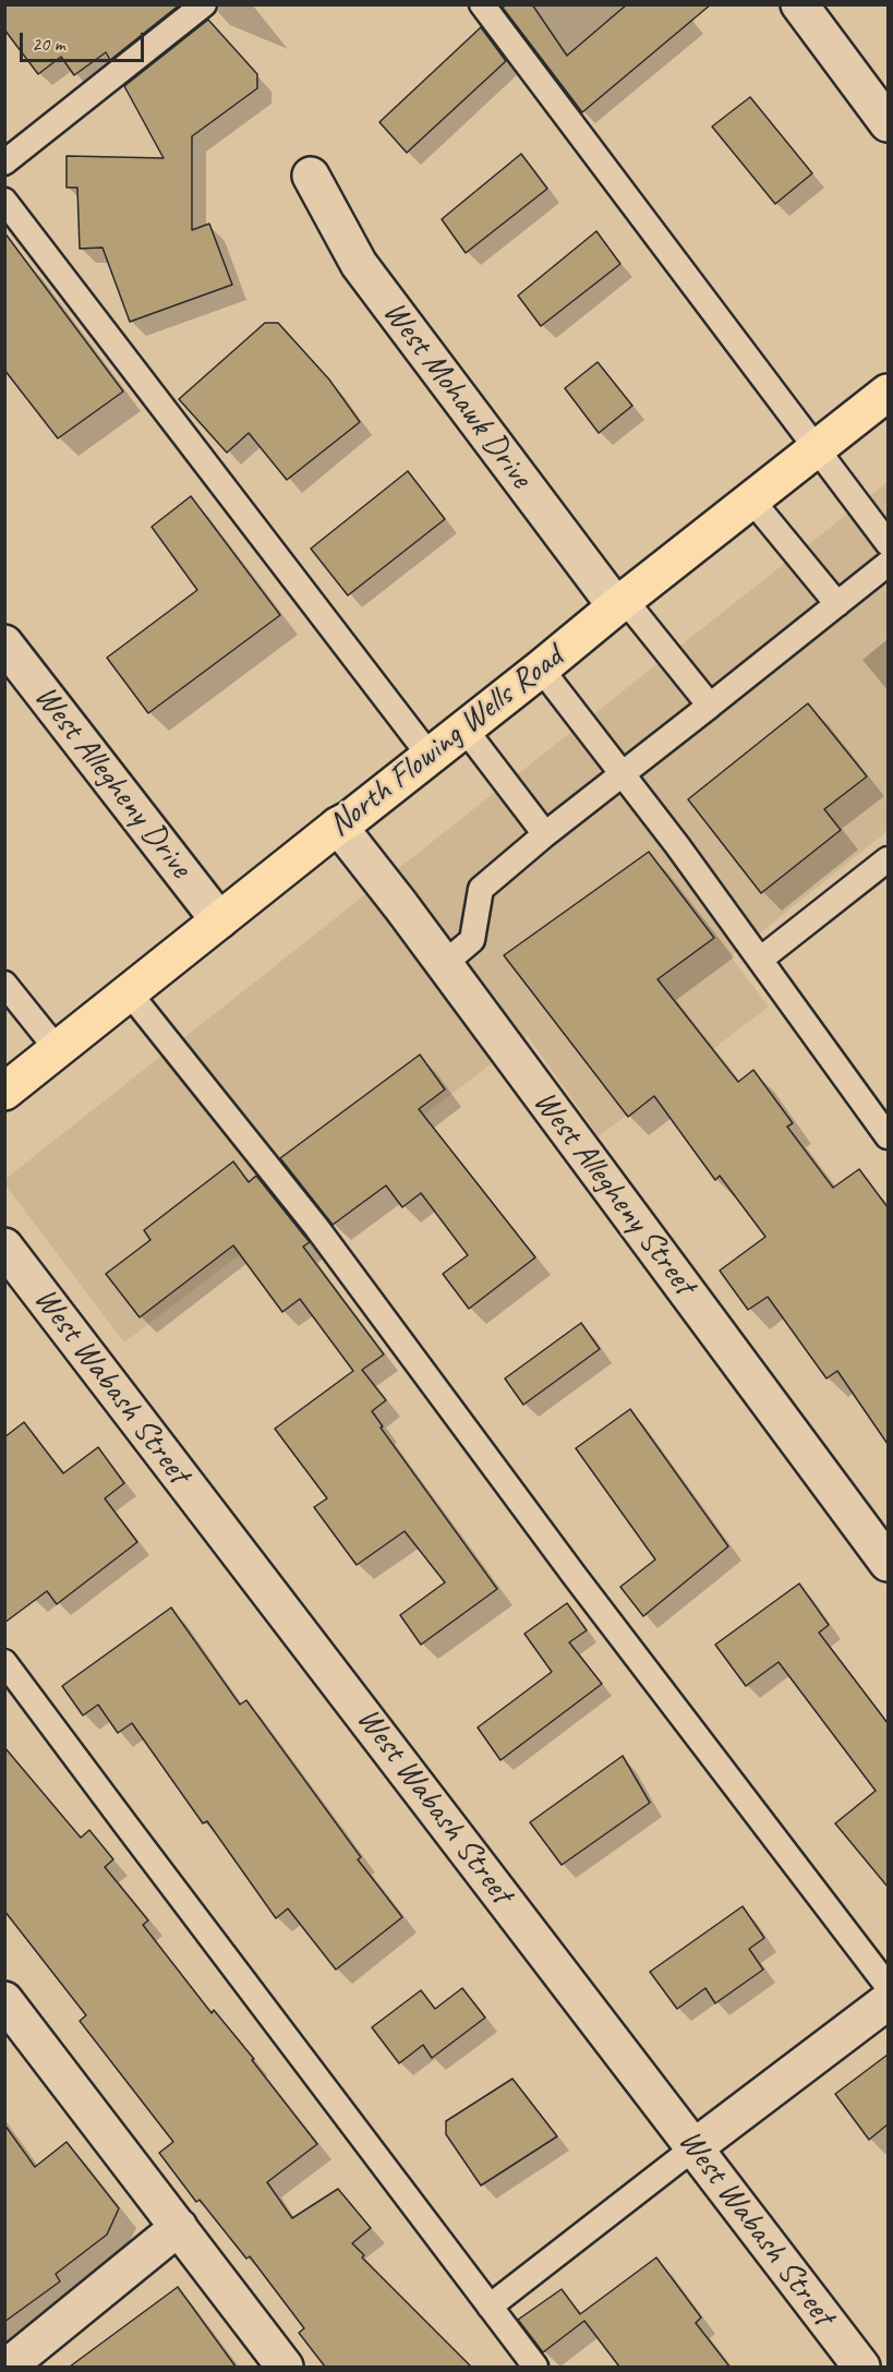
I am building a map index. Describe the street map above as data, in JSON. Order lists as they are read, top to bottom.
{
  "streets": {
    "main road": ["North Flowing Wells Road"],
    "street": [
      "West Mohawk Drive",
      "West Allegheny Drive",
      "West Allegheny Street",
      "West Wabash Street"
    ]
  },
  "crossings": [
    ["West Mohawk Drive", "North Flowing Wells Road"],
    ["North Flowing Wells Road", "West Allegheny Drive"],
    ["North Flowing Wells Road", "West Allegheny Street"]
  ],
  "scale_bar": "20 m"
}
